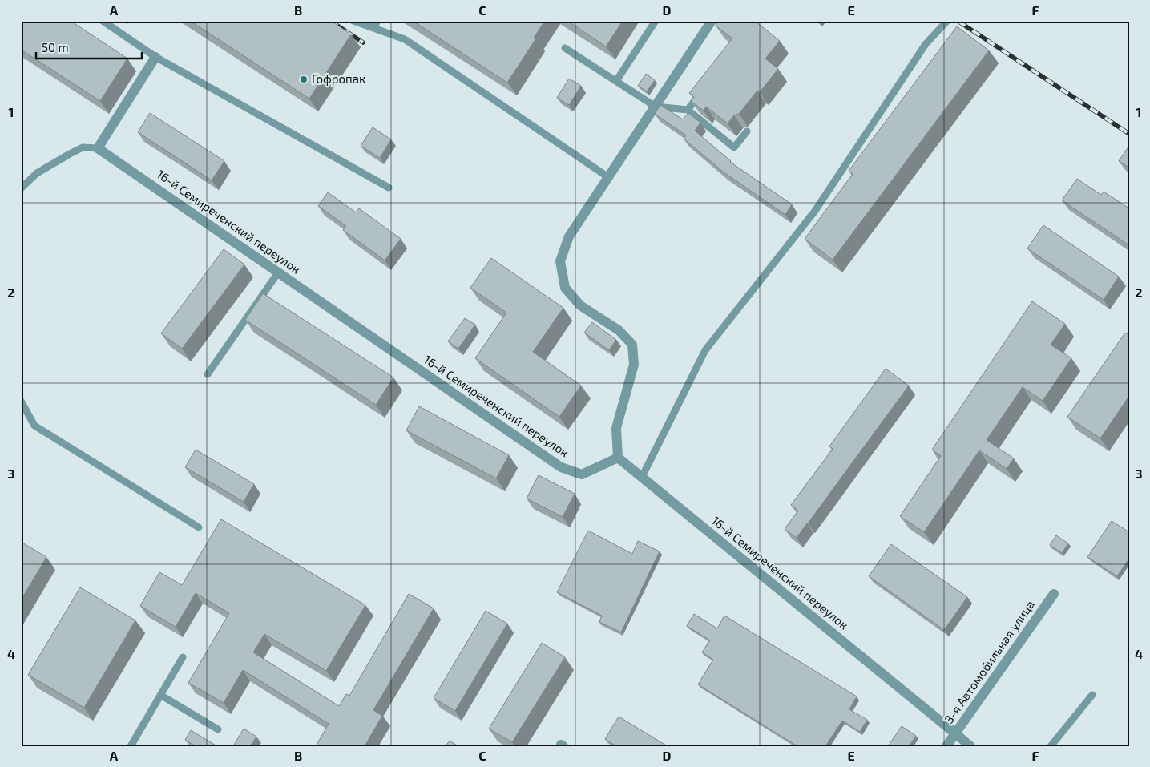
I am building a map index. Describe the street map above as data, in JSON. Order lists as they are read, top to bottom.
{
  "streets": {
    "street": ["16-й Семиреченский переулок", "3-я Автомобильная улица"]
  },
  "crossings": [
    ["16-й Семиреченский переулок", "3-я Автомобильная улица"]
  ],
  "places": ["Гофропак"],
  "scale_bar": "50 m",
  "grid": {
    "columns": [
      "A",
      "B",
      "C",
      "D",
      "E",
      "F"
    ],
    "rows": [
      "1",
      "2",
      "3",
      "4"
    ]
  }
}
